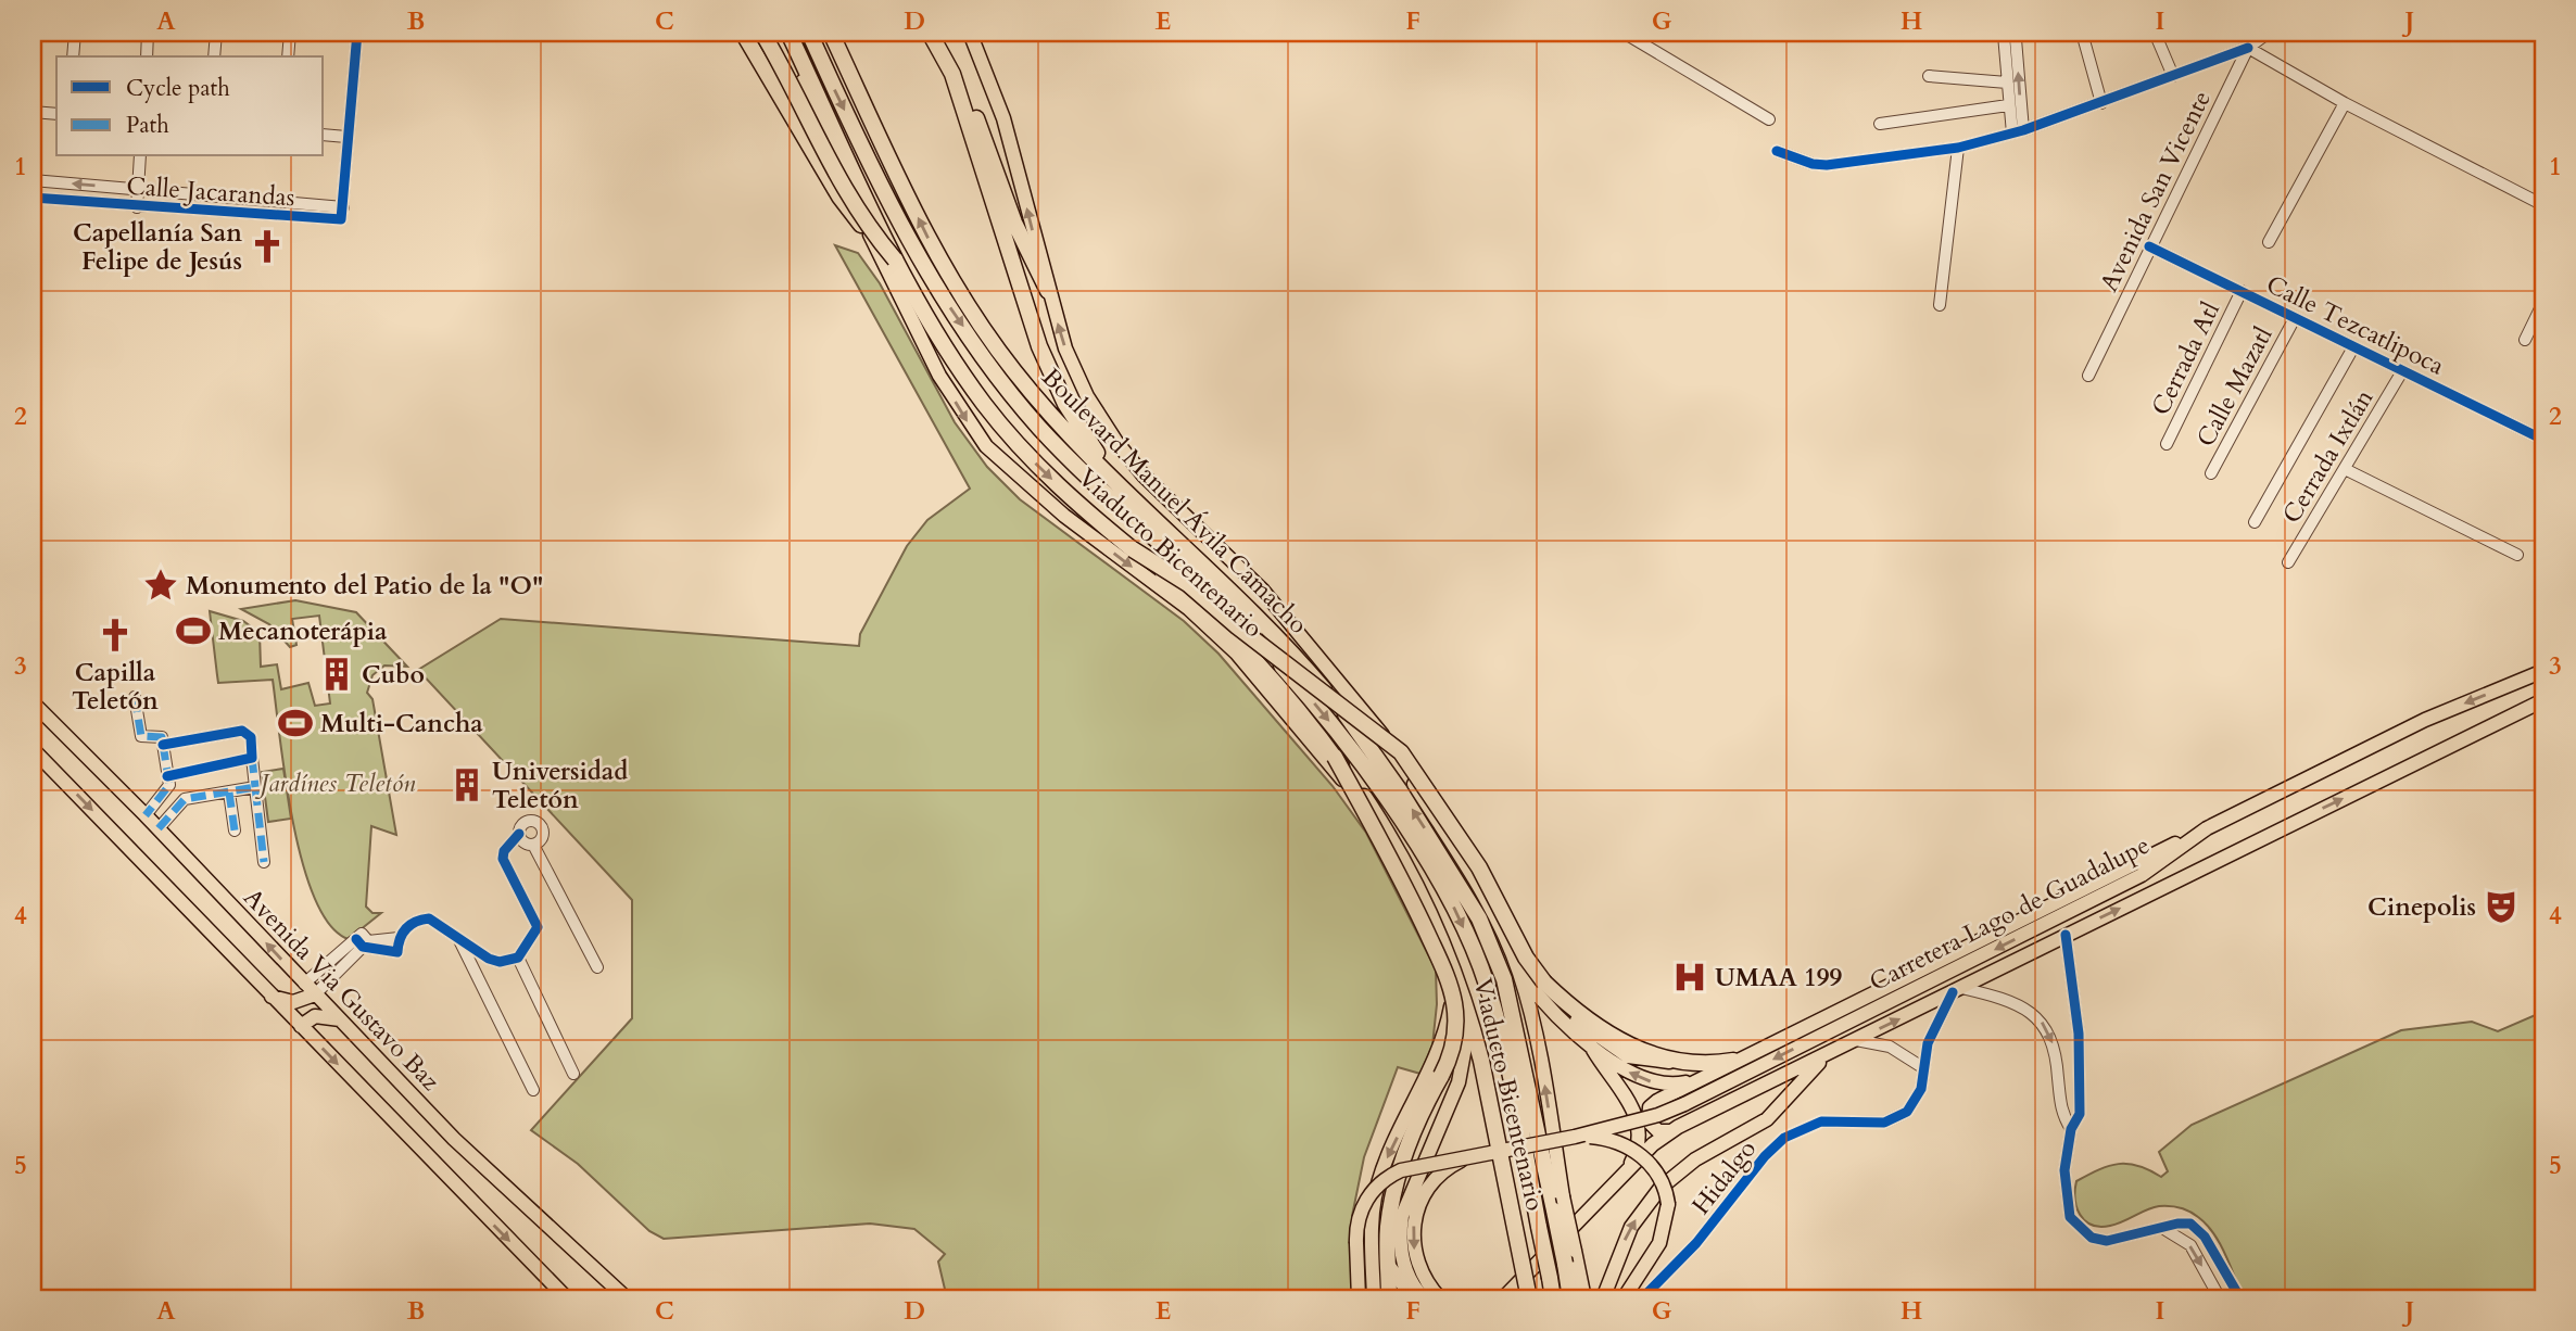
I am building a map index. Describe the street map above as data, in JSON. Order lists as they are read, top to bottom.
{
  "streets": {
    "highway": ["Boulevard Manuel Ávila Camacho", "Viaducto Bicentenario"],
    "main road": ["Carretera Lago de Guadalupe", "Avenida Via Gustavo Baz"],
    "street": [
      "Calle Jacarandas",
      "Avenida San Vicente",
      "Calle Tezcatlipoca",
      "Cerrada Atl",
      "Calle Mazatl",
      "Cerrada Ixtlán",
      "Hidalgo"
    ]
  },
  "crossings": [
    ["Avenida San Vicente", "Calle Tezcatlipoca"],
    ["Calle Tezcatlipoca", "Cerrada Atl"],
    ["Calle Tezcatlipoca", "Calle Mazatl"],
    ["Calle Tezcatlipoca", "Cerrada Ixtlán"],
    ["Carretera Lago de Guadalupe", "Hidalgo"]
  ],
  "parks": ["Jardínes Teletón"],
  "places": {
    "church": ["Capellanía San Felipe de Jesús", "Capilla Teletón"],
    "place": ["Monumento del Patio de la \"O\""],
    "sports": ["Mecanoterápia", "Multi-Cancha"],
    "building": ["Cubo", "Universidad Teletón"],
    "theatre": ["Cinepolis"],
    "hospital": ["UMAA 199"]
  },
  "legend": ["Cycle path", "Path"],
  "grid": {
    "columns": [
      "A",
      "B",
      "C",
      "D",
      "E",
      "F",
      "G",
      "H",
      "I",
      "J"
    ],
    "rows": [
      "1",
      "2",
      "3",
      "4",
      "5"
    ]
  }
}
